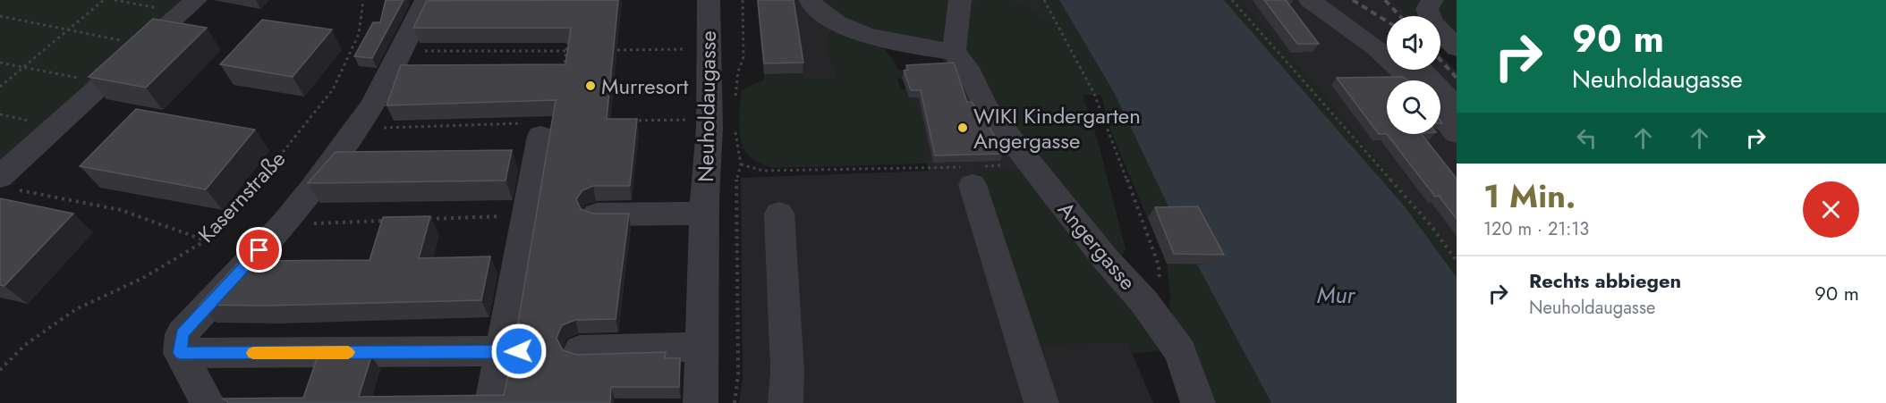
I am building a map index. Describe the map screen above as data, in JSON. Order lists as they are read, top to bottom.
{
  "streets": {
    "street": ["Neuholdaugasse", "Angergasse"],
    "path": ["Kasernstraße"]
  },
  "water": ["Mur"],
  "places": ["Murresort", "WIKI Kindergarten Angergasse"],
  "page": {
    "turn": ["90 m", "Neuholdaugasse"],
    "heading": ["1 Min.", "120 m · 21:13"],
    "list": [
      {
        "name": "Rechts abbiegen",
        "note": "Neuholdaugasse",
        "value": "90 m"
      }
    ]
  }
}
